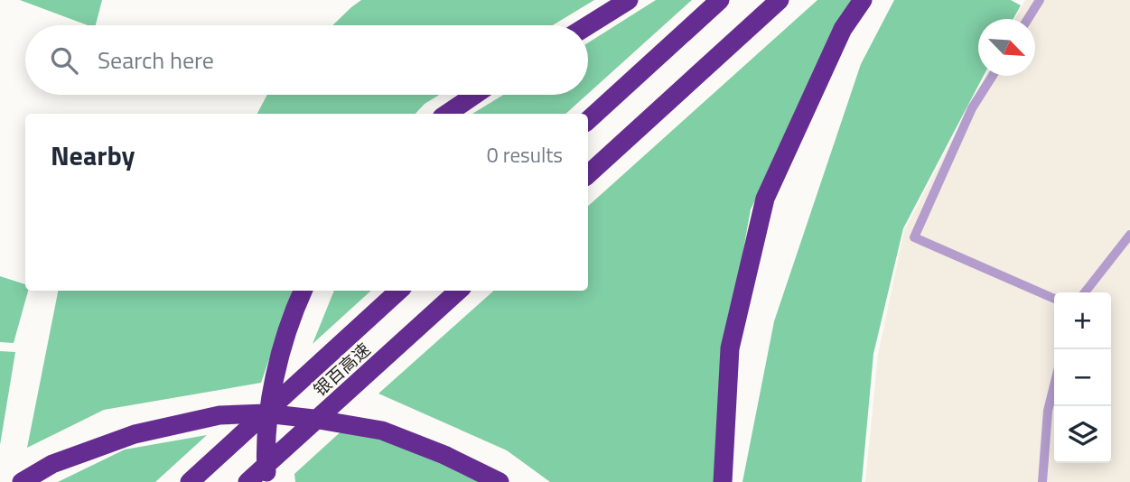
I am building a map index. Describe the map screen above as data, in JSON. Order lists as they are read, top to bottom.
{
  "streets": {
    "highway": ["银百高速"]
  },
  "north": "bottom right",
  "page": {
    "search": "Search here",
    "heading": ["Nearby", "0 results"],
    "map_buttons": ["+", "−"]
  }
}
